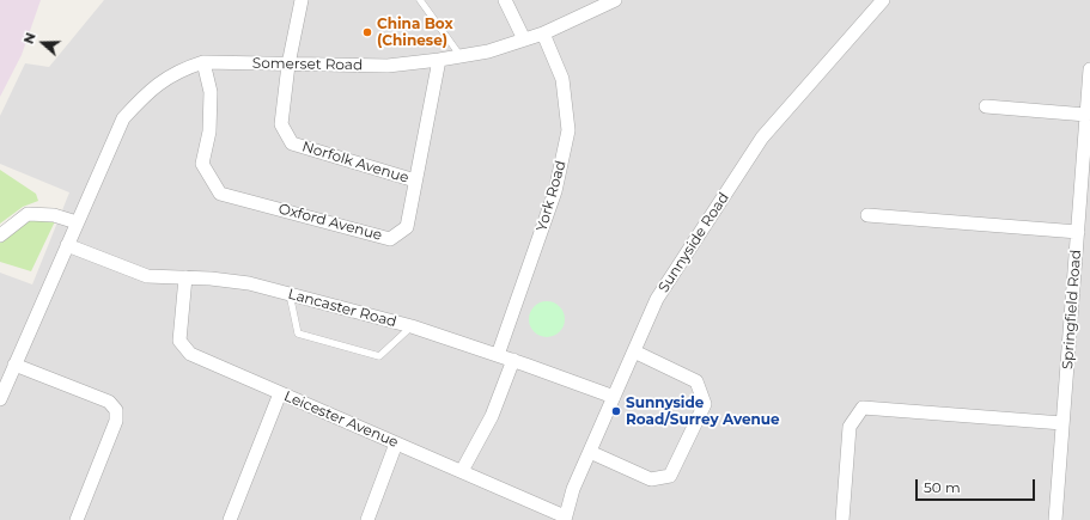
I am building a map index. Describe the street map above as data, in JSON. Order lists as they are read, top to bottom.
{
  "streets": {
    "street": [
      "Somerset Road",
      "Norfolk Avenue",
      "York Road",
      "Oxford Avenue",
      "Sunnyside Road",
      "Lancaster Road",
      "Springfield Road",
      "Leicester Avenue"
    ]
  },
  "crossings": [
    ["Somerset Road", "Norfolk Avenue"],
    ["Somerset Road", "York Road"],
    ["Somerset Road", "Oxford Avenue"],
    ["Somerset Road", "Lancaster Road"],
    ["Norfolk Avenue", "Oxford Avenue"],
    ["York Road", "Lancaster Road"],
    ["Sunnyside Road", "Lancaster Road"],
    ["Sunnyside Road", "Leicester Avenue"],
    ["Lancaster Road", "Leicester Avenue"]
  ],
  "places": ["China Box (Chinese)", "Sunnyside Road/Surrey Avenue"],
  "scale_bar": "50 m",
  "north": "left"
}
